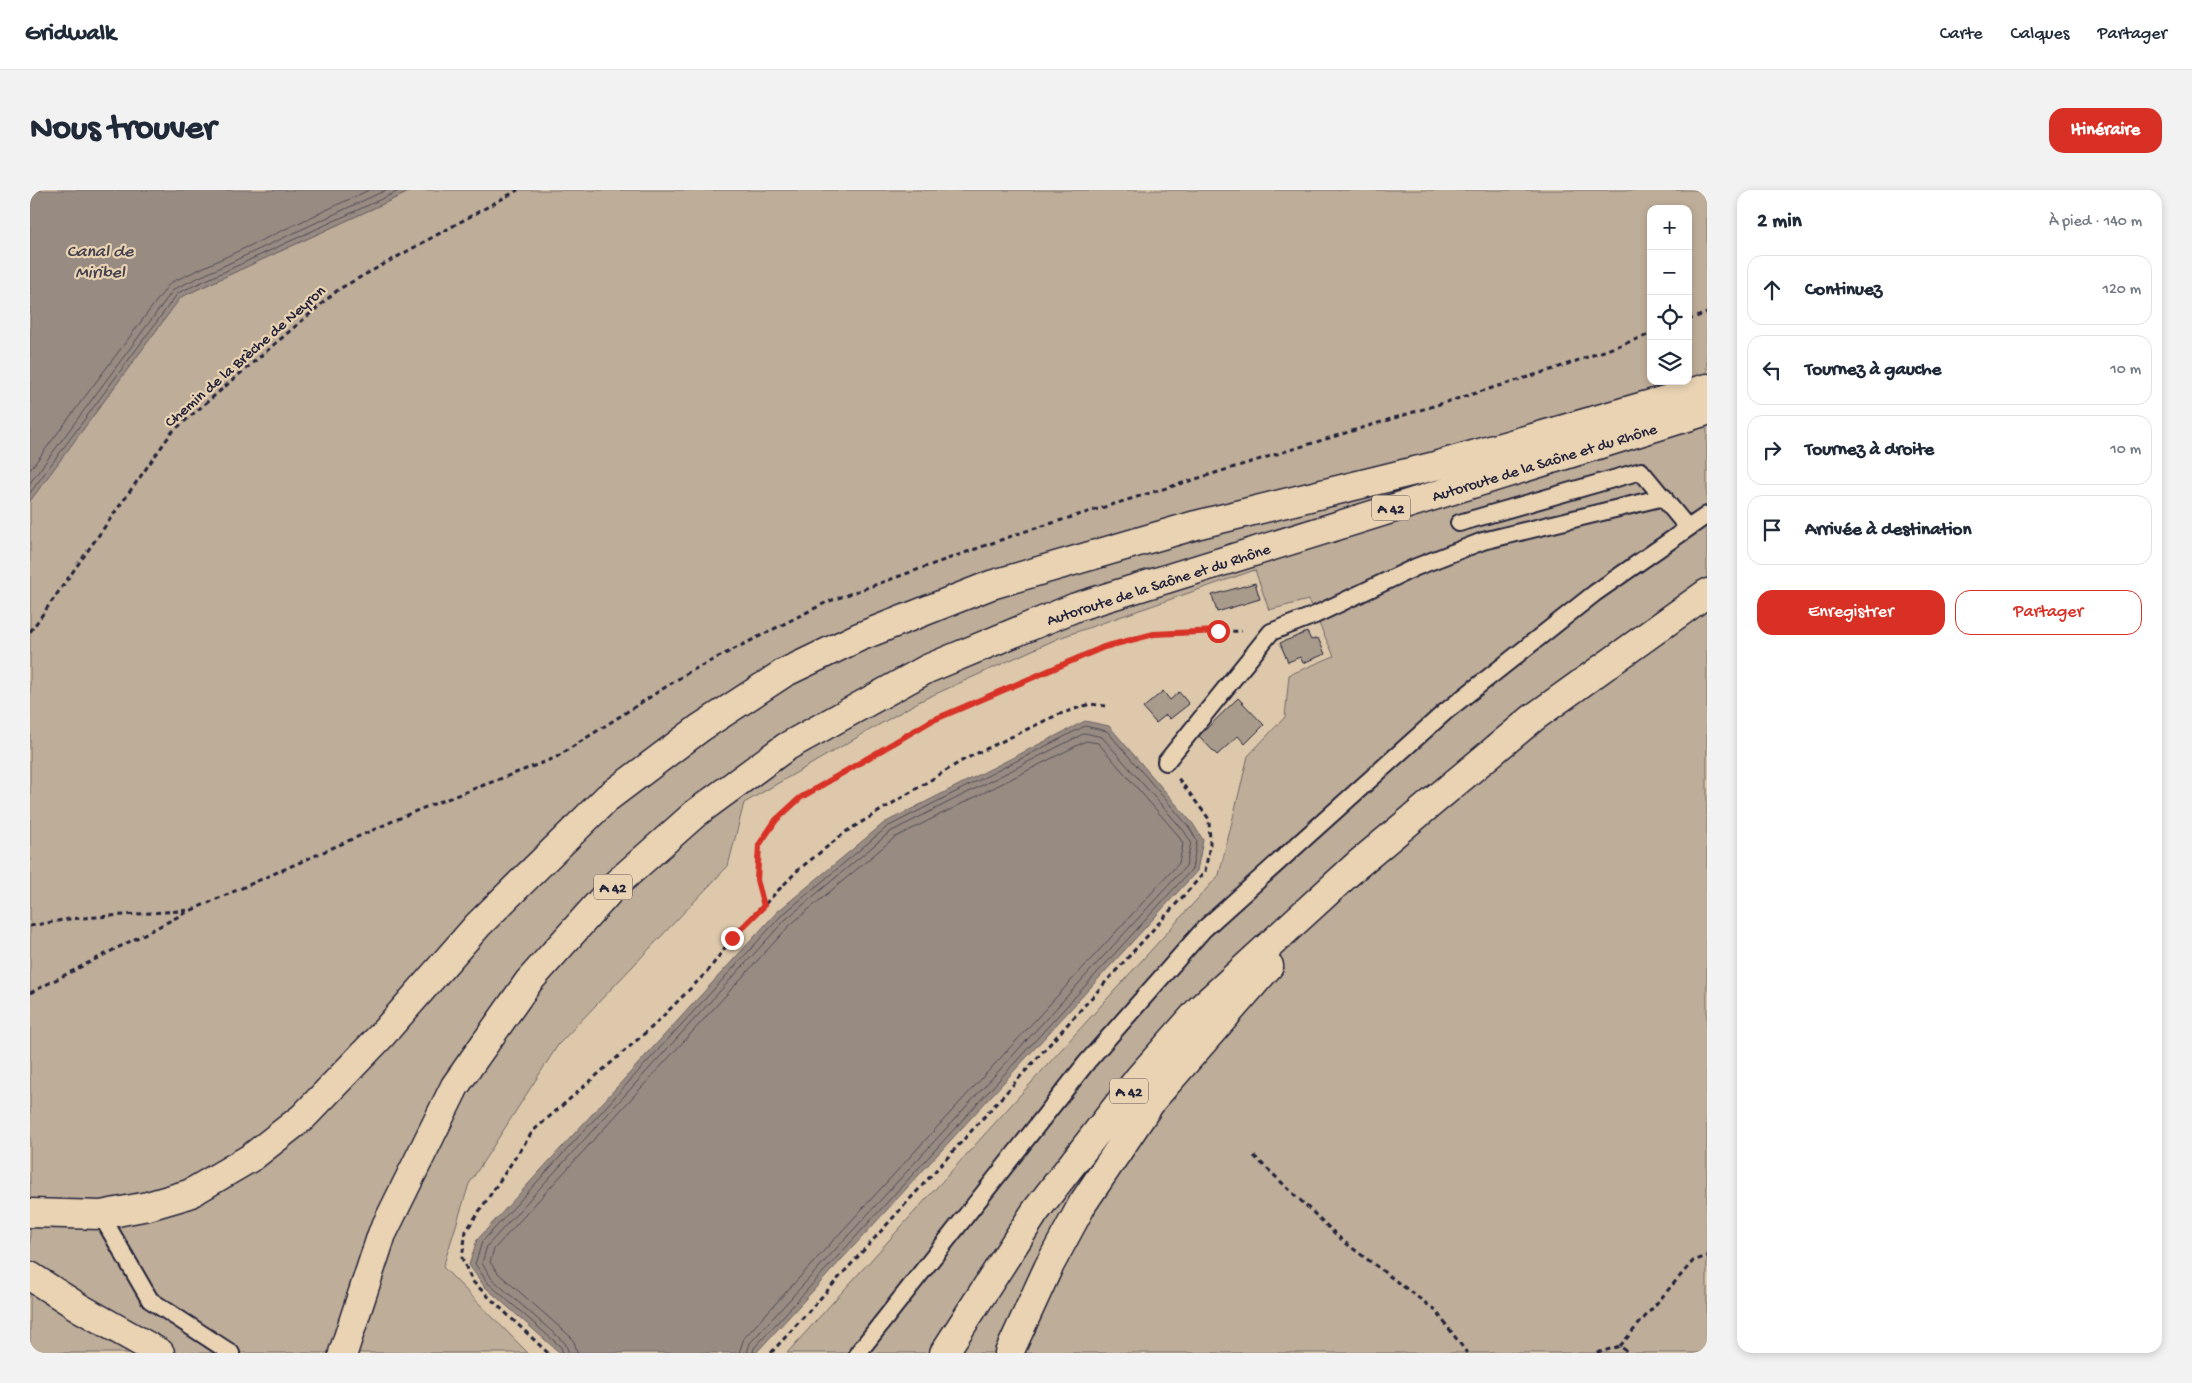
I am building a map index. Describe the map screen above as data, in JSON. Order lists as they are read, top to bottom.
{
  "streets": {
    "highway": ["Autoroute de la Saône et du Rhône", "A 42"],
    "path": ["Chemin de la Brèche de Neyron"]
  },
  "water": ["Canal de Miribel"],
  "page": {
    "header": "Gridwalk",
    "nav": ["Carte", "Calques", "Partager"],
    "buttons": [
      "Itinéraire",
      ["Enregistrer", "Partager"]
    ],
    "title": "Nous trouver",
    "heading": ["2 min", "À pied · 140 m"],
    "map_buttons": ["+", "−"],
    "list": [
      ["Continuez", "120 m"],
      ["Tournez à gauche", "10 m"],
      ["Tournez à droite", "10 m"],
      "Arrivée à destination"
    ]
  }
}
